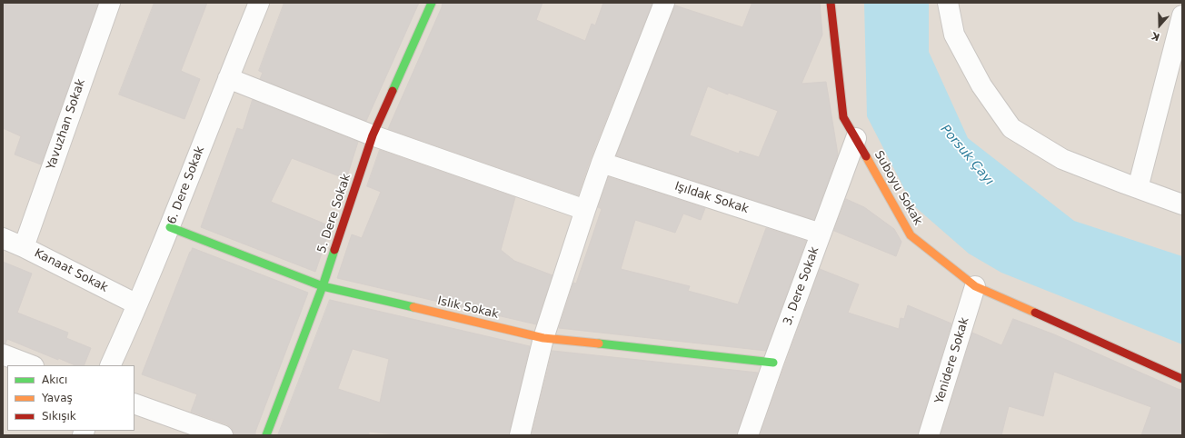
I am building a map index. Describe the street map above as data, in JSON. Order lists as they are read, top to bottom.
{
  "streets": {
    "street": [
      "Yavuzhan Sokak",
      "6. Dere Sokak",
      "Suboyu Sokak",
      "Işıldak Sokak",
      "5. Dere Sokak",
      "Kanaat Sokak",
      "3. Dere Sokak",
      "Islık Sokak",
      "Yenidere Sokak"
    ]
  },
  "crossings": [
    ["Yavuzhan Sokak", "Kanaat Sokak"],
    ["6. Dere Sokak", "Kanaat Sokak"],
    ["6. Dere Sokak", "Islık Sokak"],
    ["Suboyu Sokak", "3. Dere Sokak"],
    ["Suboyu Sokak", "Yenidere Sokak"],
    ["Işıldak Sokak", "3. Dere Sokak"],
    ["5. Dere Sokak", "Islık Sokak"],
    ["3. Dere Sokak", "Islık Sokak"]
  ],
  "water": ["Porsuk Çayı"],
  "legend": ["Akıcı", "Yavaş", "Sıkışık"],
  "north": "bottom"
}
